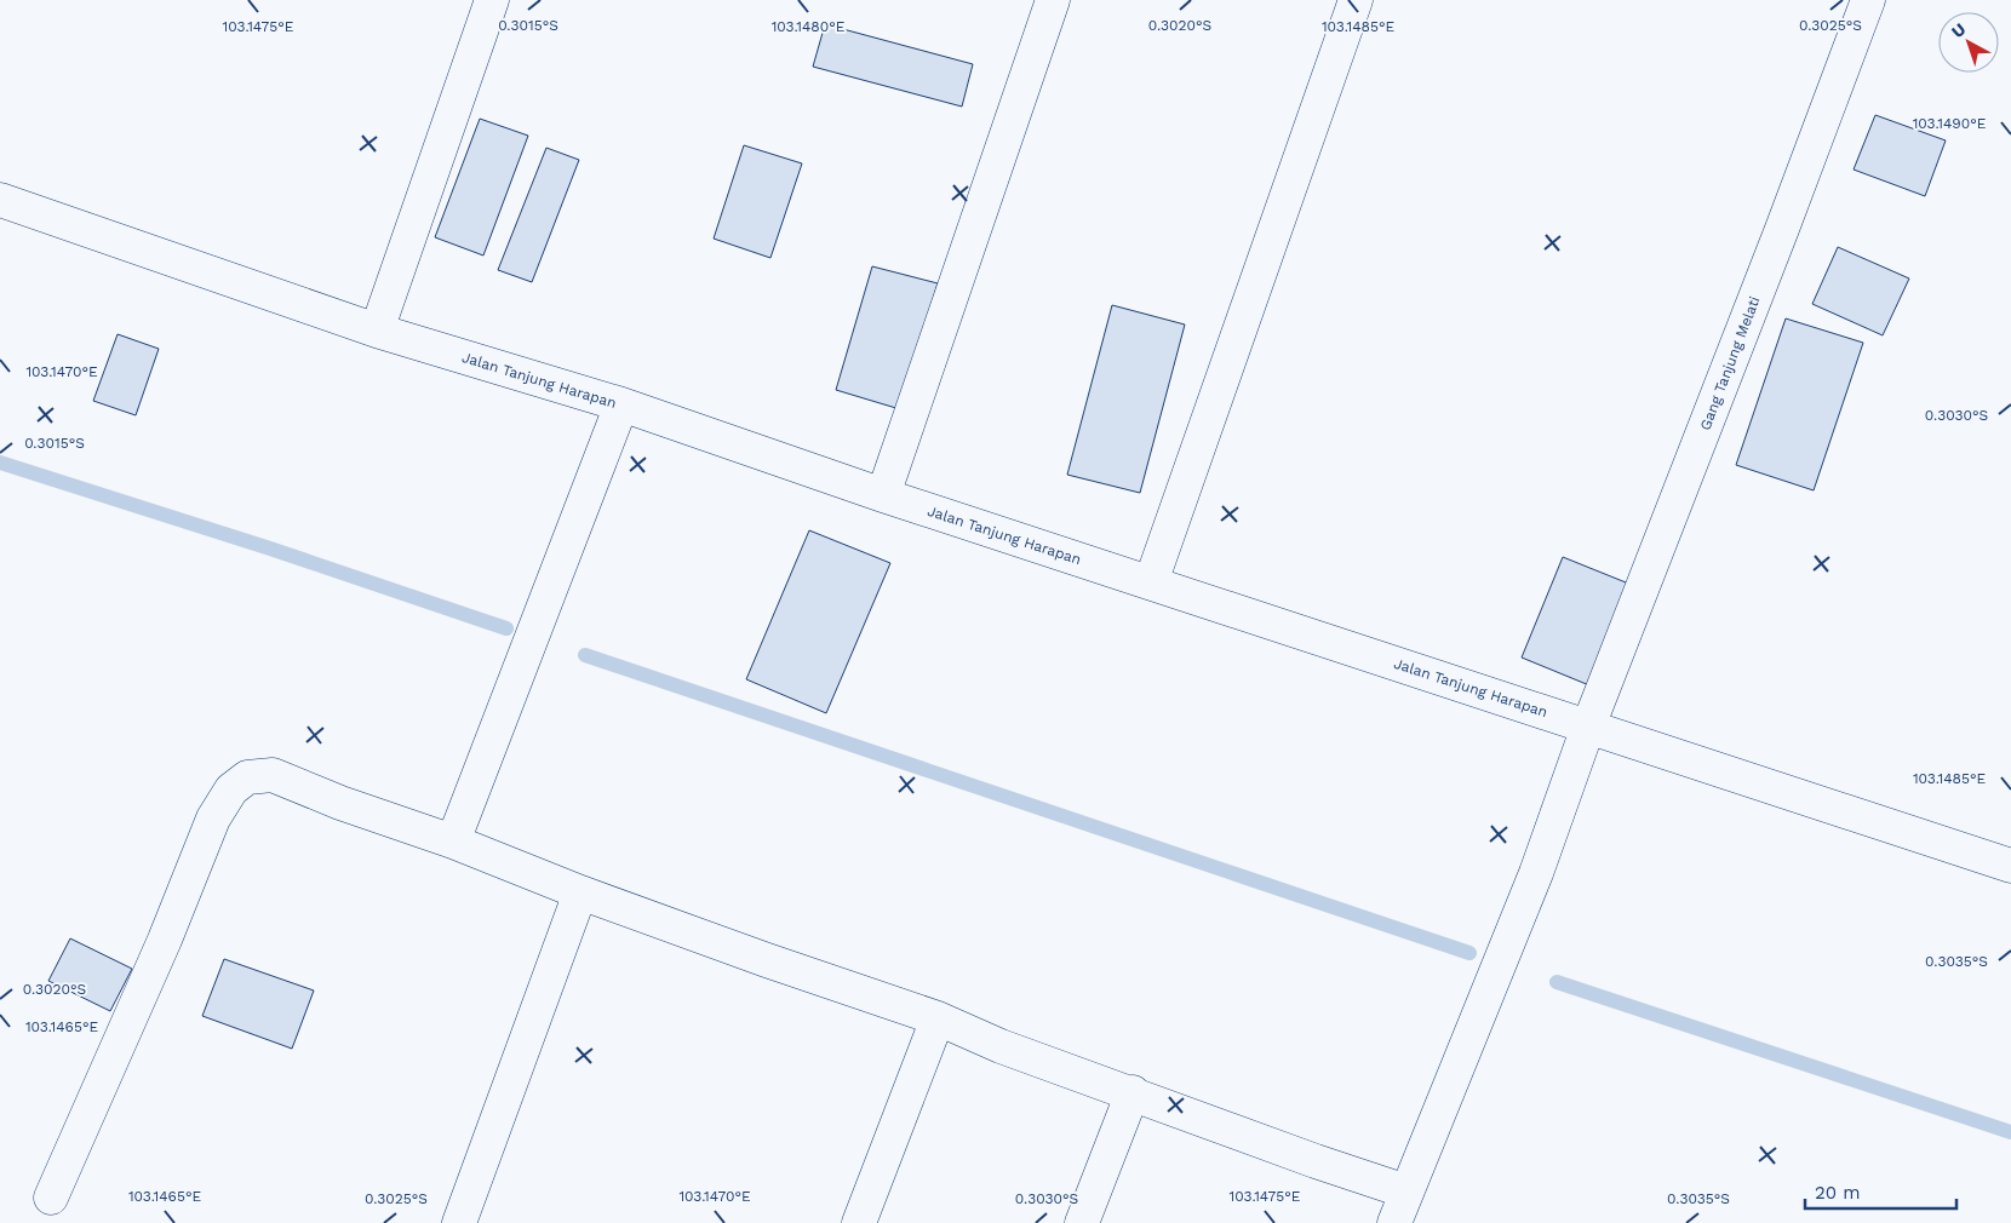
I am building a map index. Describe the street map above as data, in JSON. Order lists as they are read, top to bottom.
{
  "streets": {
    "street": ["Gang Tanjung Melati", "Jalan Tanjung Harapan"]
  },
  "crossings": [
    ["Gang Tanjung Melati", "Jalan Tanjung Harapan"]
  ],
  "scale_bar": "20 m",
  "north": "top left",
  "coordinates": [
    "0.3015°S",
    "0.3020°S",
    "0.3025°S",
    "103.1475°E",
    "103.1480°E",
    "103.1485°E",
    "103.1490°E",
    "103.1470°E",
    "0.3030°S",
    "0.3035°S",
    "103.1465°E"
  ]
}
